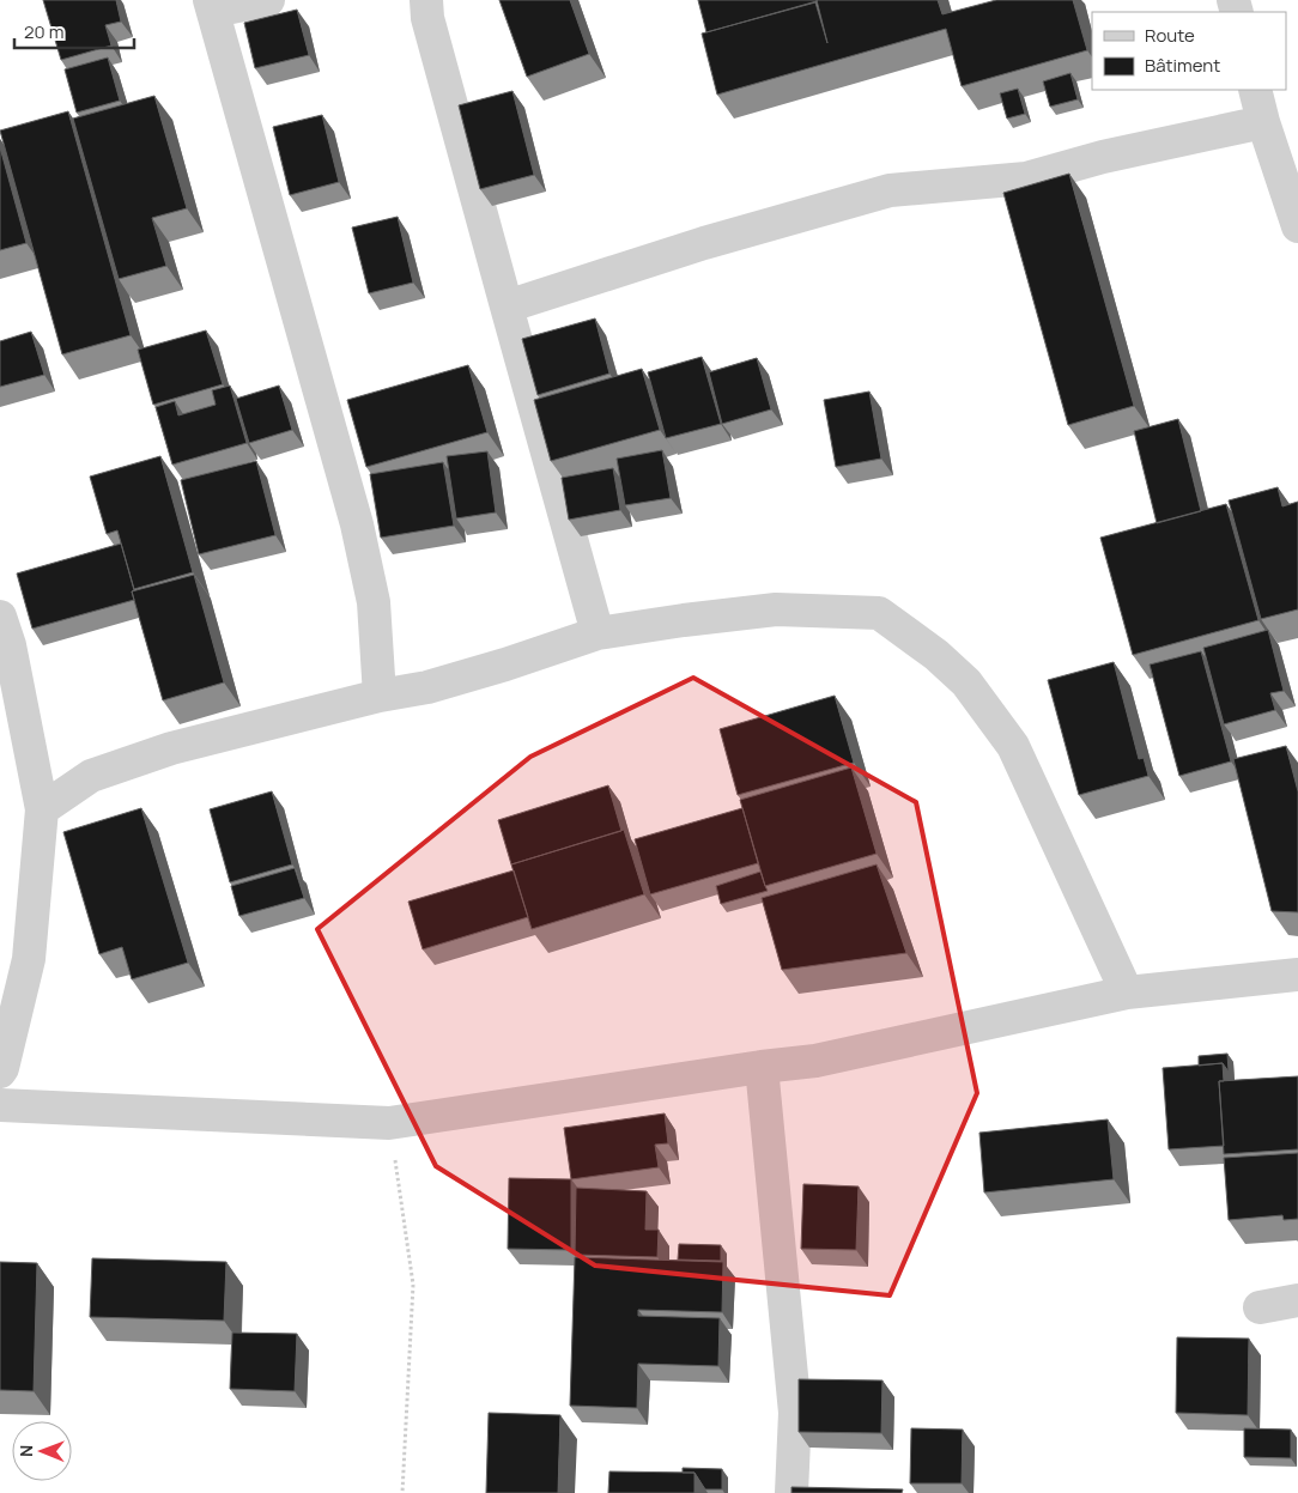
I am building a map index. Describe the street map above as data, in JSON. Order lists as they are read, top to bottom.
{
  "legend": ["Route", "Bâtiment"],
  "scale_bar": "20 m",
  "north": "left"
}
